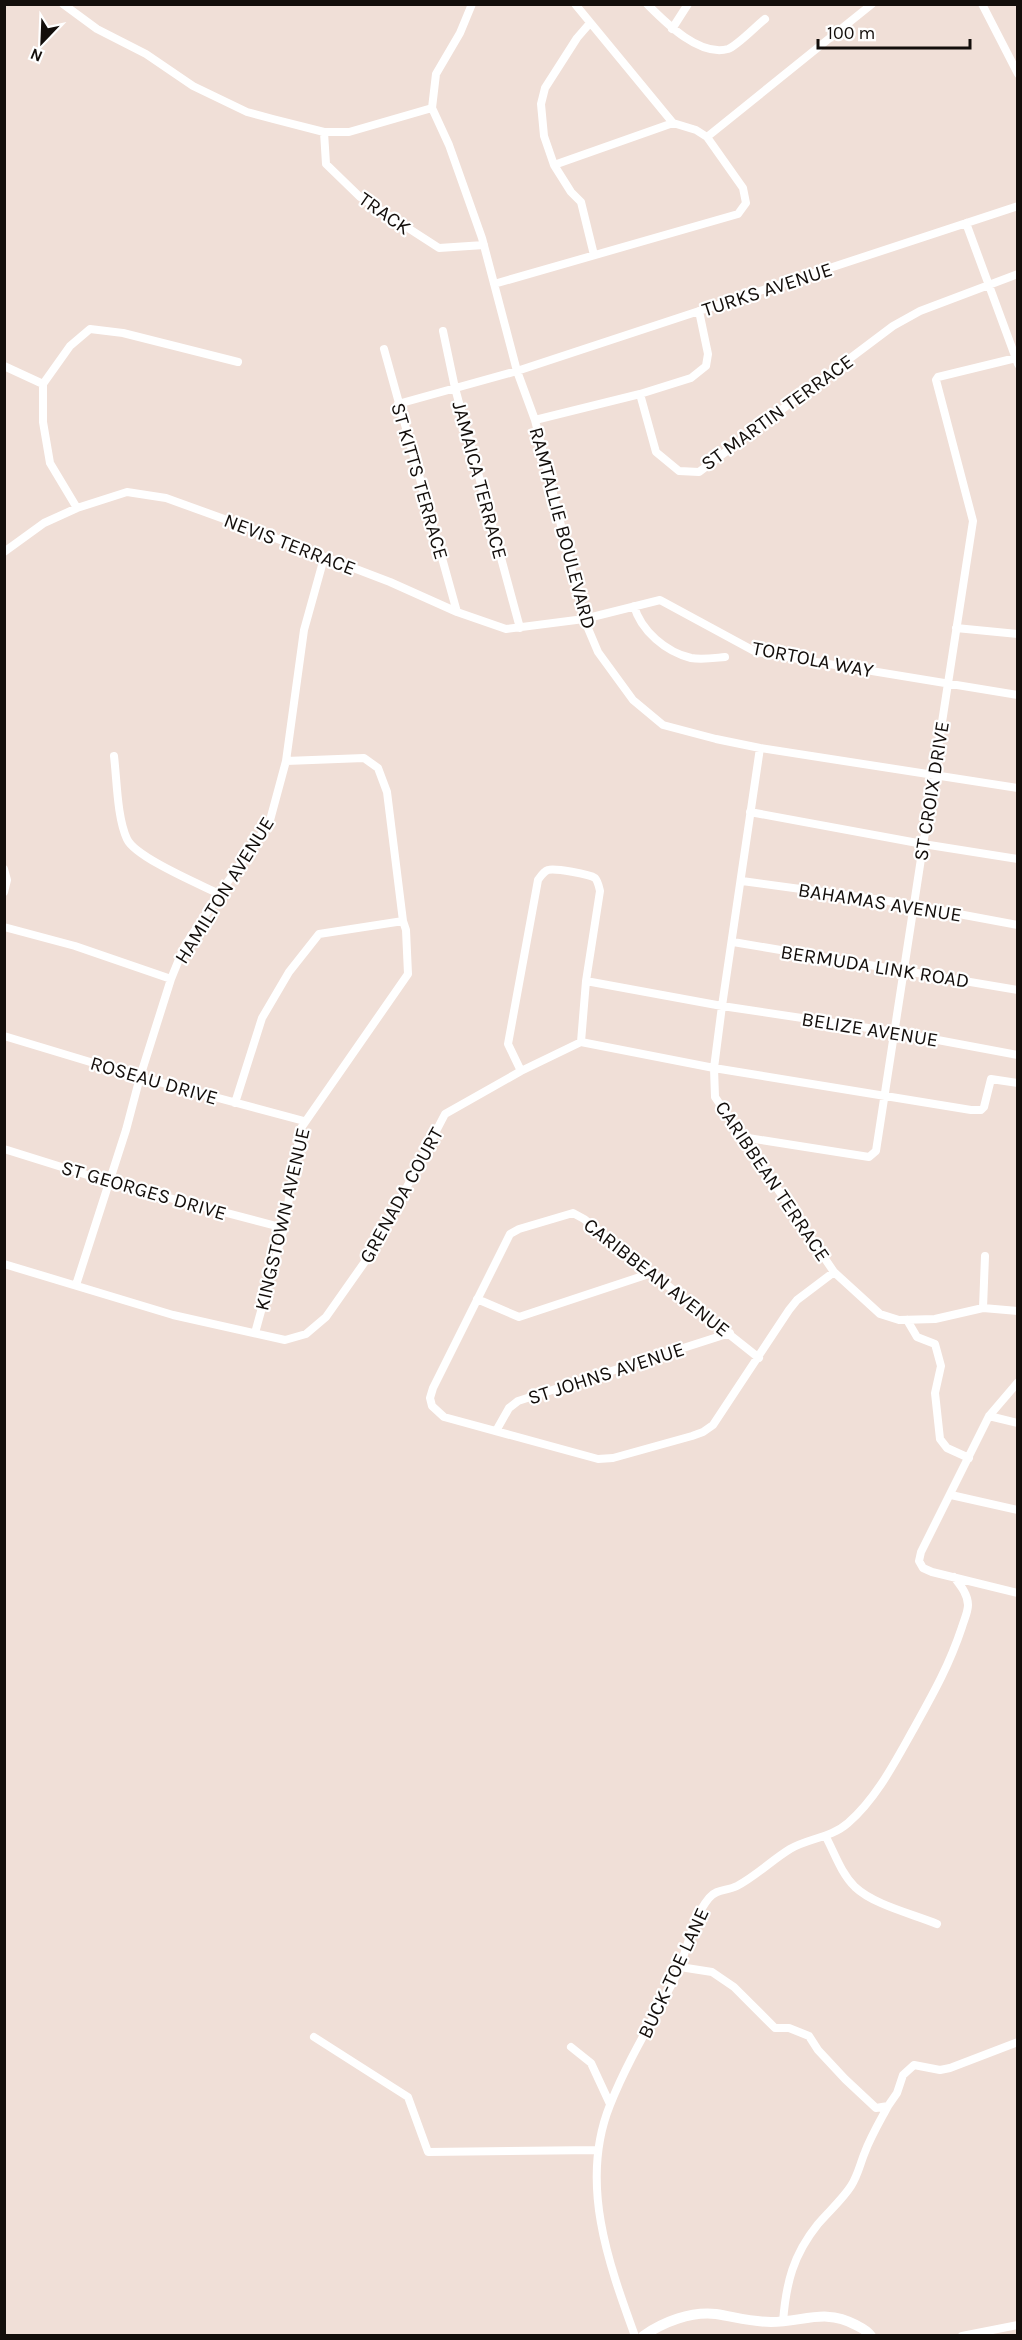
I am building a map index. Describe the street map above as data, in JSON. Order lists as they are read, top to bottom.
{
  "streets": {
    "street": [
      "TRACK",
      "TURKS AVENUE",
      "ST MARTIN TERRACE",
      "JAMAICA TERRACE",
      "ST KITTS TERRACE",
      "RAMTALLIE BOULEVARD",
      "NEVIS TERRACE",
      "TORTOLA WAY",
      "ST CROIX DRIVE",
      "HAMILTON AVENUE",
      "BAHAMAS AVENUE",
      "BERMUDA LINK ROAD",
      "BELIZE AVENUE",
      "ROSEAU DRIVE",
      "CARIBBEAN TERRACE",
      "ST GEORGES DRIVE",
      "GRENADA COURT",
      "KINGSTOWN AVENUE",
      "CARIBBEAN AVENUE",
      "ST JOHNS AVENUE",
      "BUCK-TOE LANE"
    ]
  },
  "crossings": [
    ["TRACK", "RAMTALLIE BOULEVARD"],
    ["TURKS AVENUE", "JAMAICA TERRACE"],
    ["TURKS AVENUE", "ST KITTS TERRACE"],
    ["TURKS AVENUE", "RAMTALLIE BOULEVARD"],
    ["JAMAICA TERRACE", "NEVIS TERRACE"],
    ["ST KITTS TERRACE", "NEVIS TERRACE"],
    ["RAMTALLIE BOULEVARD", "NEVIS TERRACE"],
    ["RAMTALLIE BOULEVARD", "TORTOLA WAY"],
    ["RAMTALLIE BOULEVARD", "ST CROIX DRIVE"],
    ["RAMTALLIE BOULEVARD", "CARIBBEAN TERRACE"],
    ["NEVIS TERRACE", "TORTOLA WAY"],
    ["NEVIS TERRACE", "HAMILTON AVENUE"],
    ["TORTOLA WAY", "ST CROIX DRIVE"],
    ["ST CROIX DRIVE", "BAHAMAS AVENUE"],
    ["ST CROIX DRIVE", "BERMUDA LINK ROAD"],
    ["ST CROIX DRIVE", "BELIZE AVENUE"],
    ["ST CROIX DRIVE", "CARIBBEAN TERRACE"],
    ["HAMILTON AVENUE", "ROSEAU DRIVE"],
    ["HAMILTON AVENUE", "ST GEORGES DRIVE"],
    ["HAMILTON AVENUE", "GRENADA COURT"],
    ["HAMILTON AVENUE", "KINGSTOWN AVENUE"],
    ["BAHAMAS AVENUE", "CARIBBEAN TERRACE"],
    ["BERMUDA LINK ROAD", "CARIBBEAN TERRACE"],
    ["BELIZE AVENUE", "CARIBBEAN TERRACE"],
    ["ROSEAU DRIVE", "KINGSTOWN AVENUE"],
    ["CARIBBEAN TERRACE", "CARIBBEAN AVENUE"],
    ["ST GEORGES DRIVE", "KINGSTOWN AVENUE"],
    ["GRENADA COURT", "KINGSTOWN AVENUE"],
    ["CARIBBEAN AVENUE", "ST JOHNS AVENUE"]
  ],
  "scale_bar": "100 m",
  "north": "bottom left"
}
